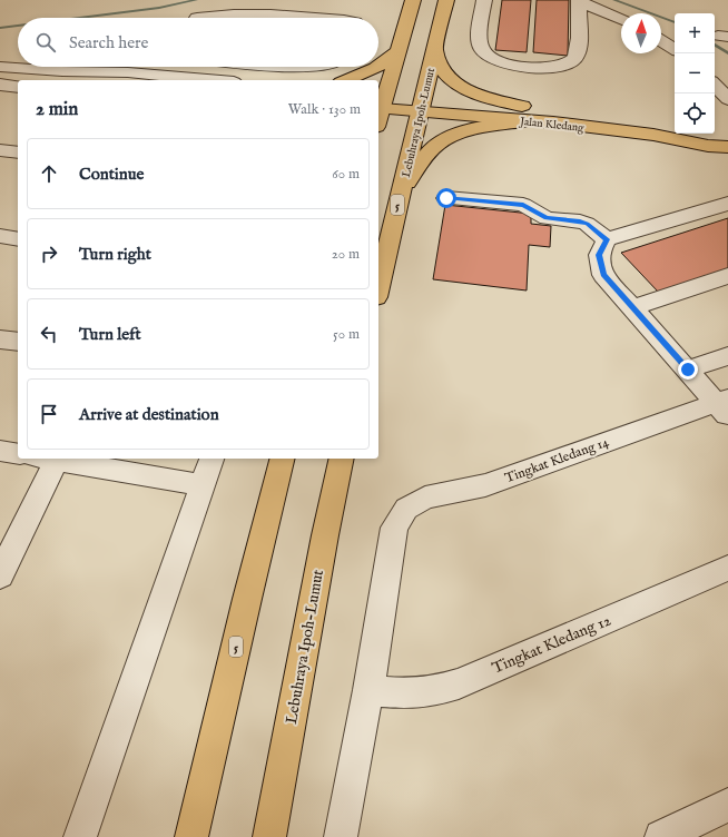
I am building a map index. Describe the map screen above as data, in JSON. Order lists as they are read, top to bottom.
{
  "streets": {
    "main road": ["Lebuhraya Ipoh-Lumut", "Jalan Kledang", "5"],
    "street": ["Tingkat Kledang 14", "Tingkat Kledang 12"]
  },
  "crossings": [
    ["Lebuhraya Ipoh-Lumut", "Jalan Kledang"],
    ["Tingkat Kledang 14", "Tingkat Kledang 12"]
  ],
  "north": "top",
  "page": {
    "map_buttons": ["+", "−"],
    "search": "Search here",
    "heading": ["2 min", "Walk · 130 m"],
    "list": [
      ["Continue", "60 m"],
      ["Turn right", "20 m"],
      ["Turn left", "50 m"],
      "Arrive at destination"
    ]
  }
}
